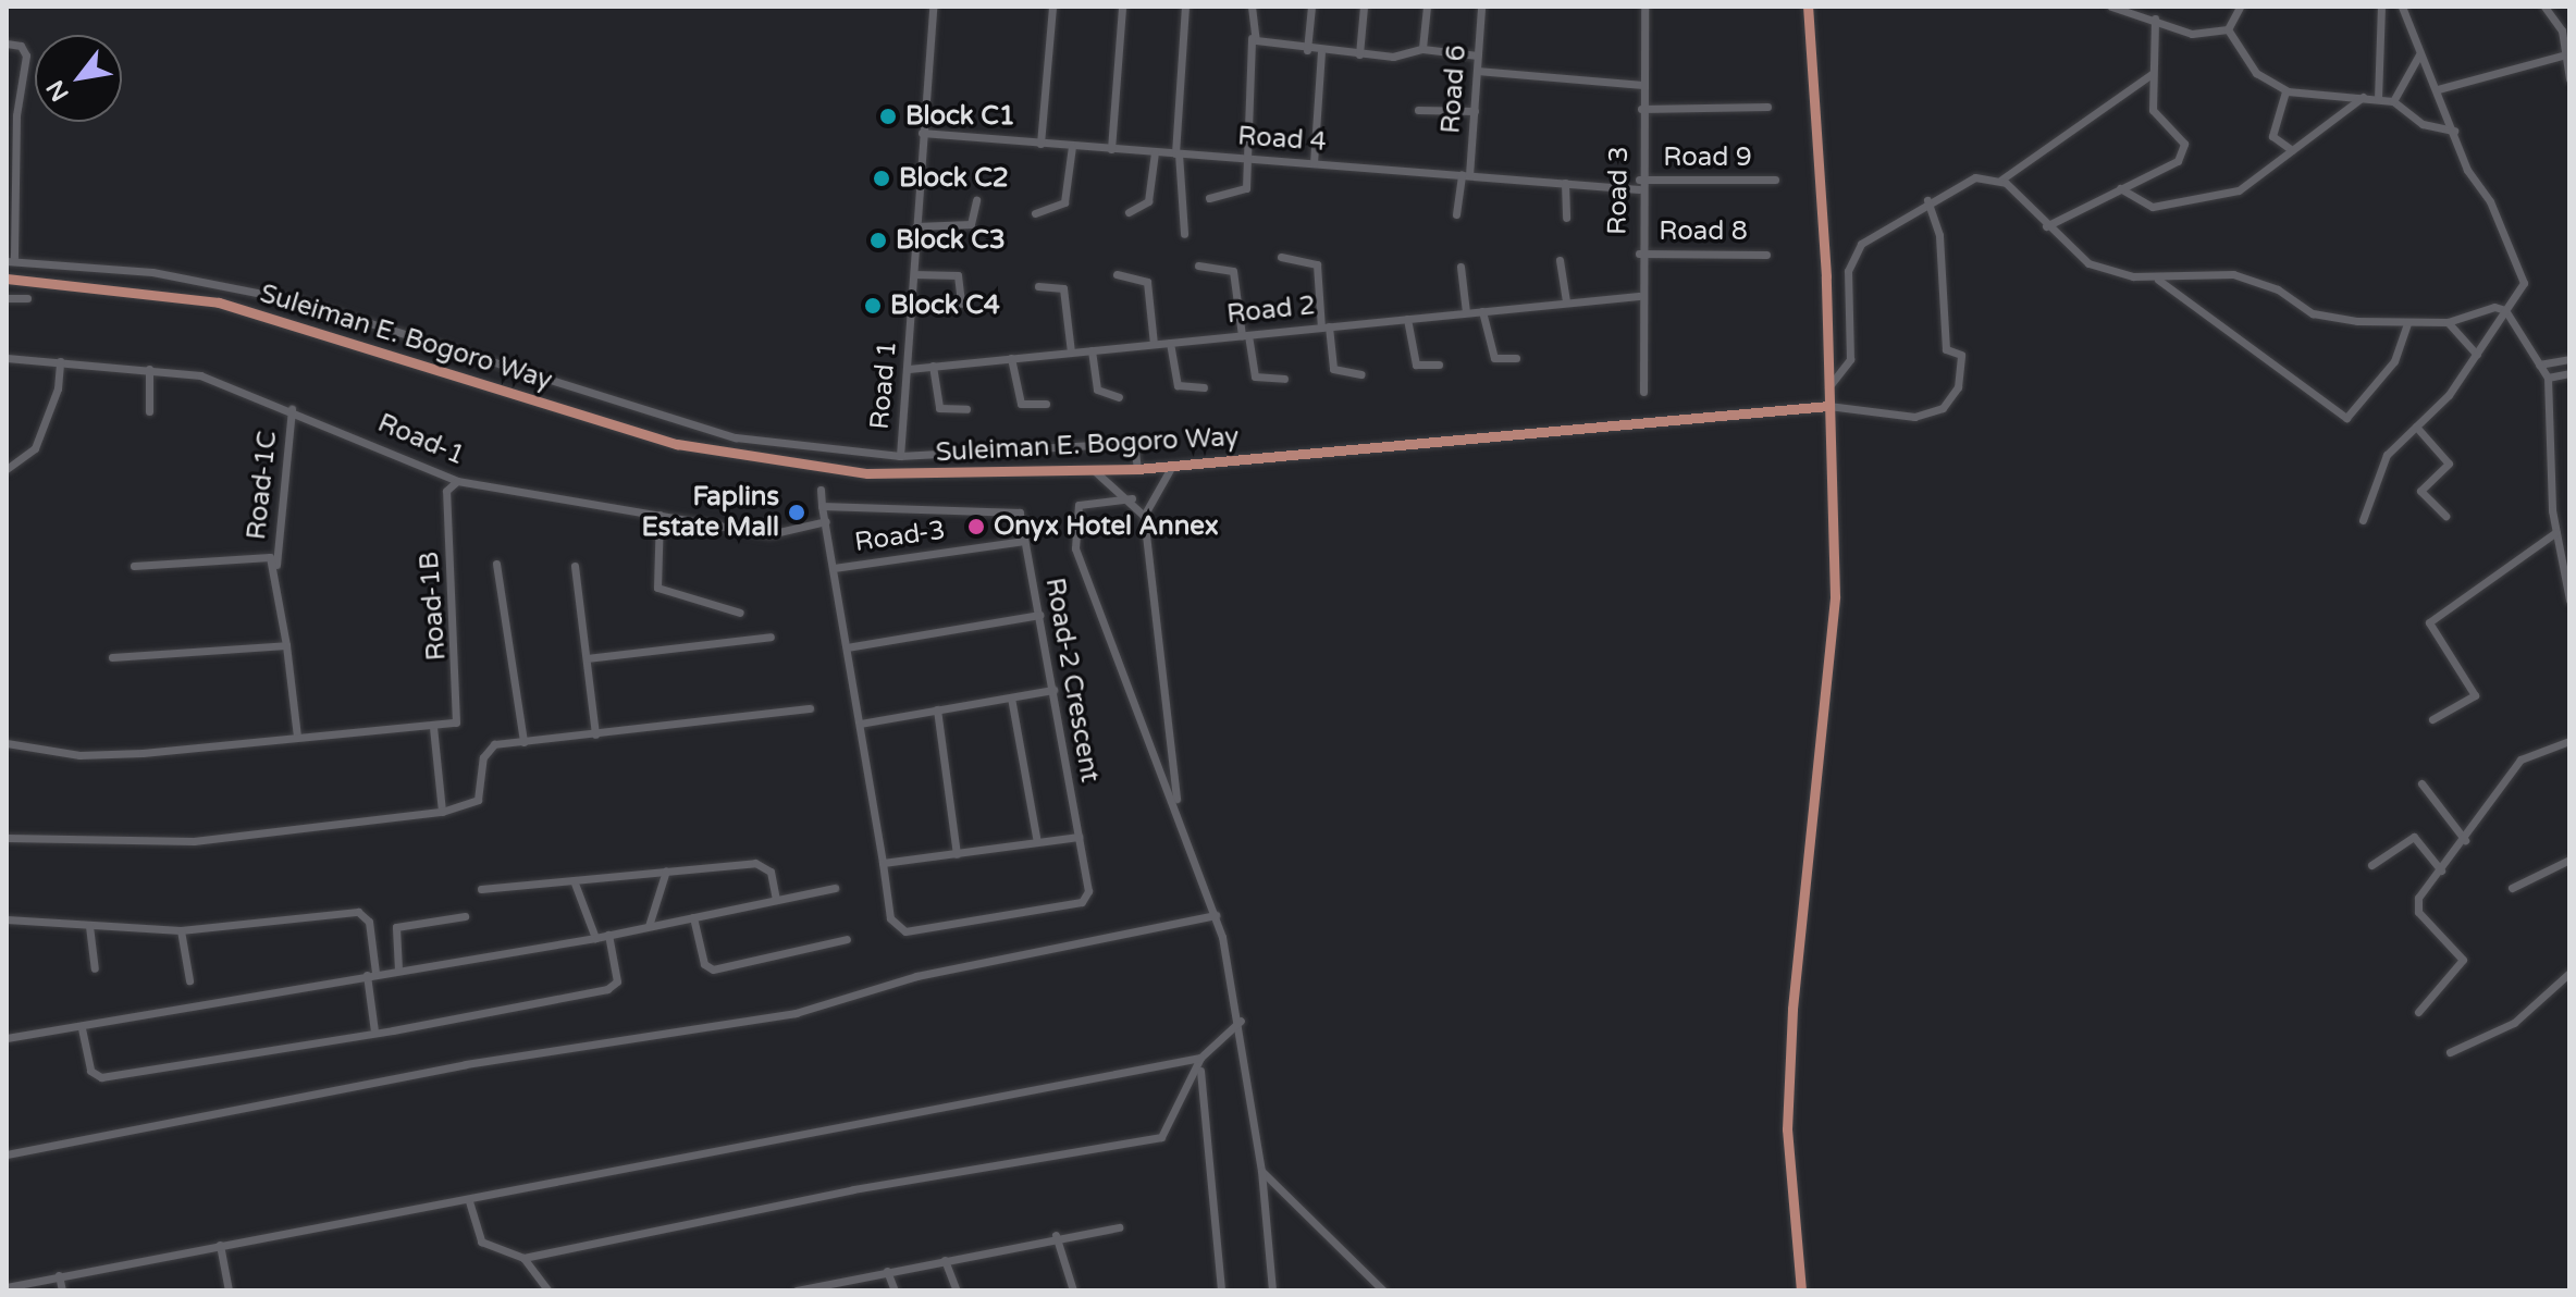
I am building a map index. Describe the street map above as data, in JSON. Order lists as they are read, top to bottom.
{
  "streets": {
    "main road": ["Suleiman E. Bogoro Way"],
    "street": [
      "Road 6",
      "Road 4",
      "Road 9",
      "Road 3",
      "Road 8",
      "Road 2",
      "Road 1",
      "Road-1",
      "Road-1C",
      "Road-3",
      "Road-1B",
      "Road-2 Crescent"
    ]
  },
  "crossings": [
    ["Road 6", "Road 4"],
    ["Road 4", "Road 3"],
    ["Road 4", "Road 1"],
    ["Road 9", "Road 3"],
    ["Road 3", "Road 8"],
    ["Road 3", "Road 2"],
    ["Road 2", "Road 1"],
    ["Suleiman E. Bogoro Way", "Road 1"],
    ["Road-1", "Road-1C"],
    ["Road-1", "Road-1B"],
    ["Road-3", "Road-2 Crescent"]
  ],
  "places": [
    "Block C1",
    "Block C2",
    "Block C3",
    "Block C4",
    "Faplins Estate Mall",
    "Onyx Hotel Annex"
  ],
  "north": "bottom left"
}
